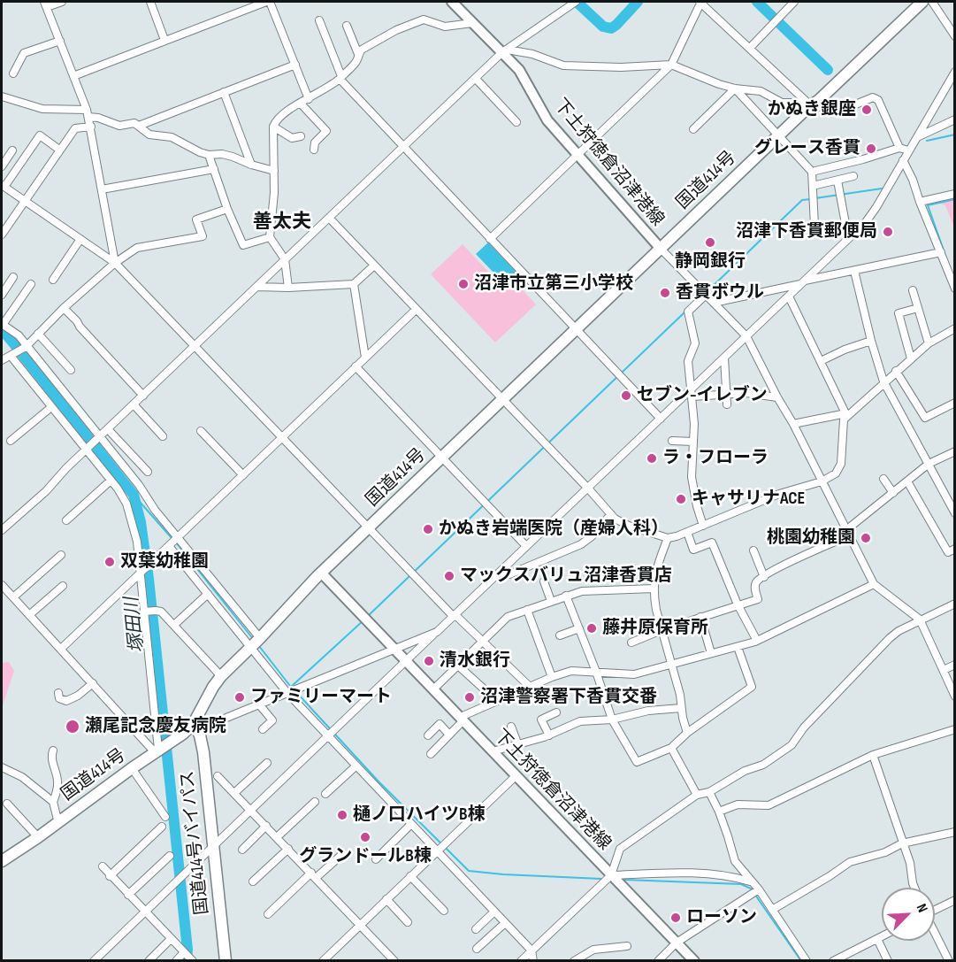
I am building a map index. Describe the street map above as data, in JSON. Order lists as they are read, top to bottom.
{
  "streets": {
    "highway": ["国道414号", "国道414号バイパス"],
    "main road": ["下土狩徳倉沼津港線"]
  },
  "crossings": [
    ["下土狩徳倉沼津港線", "国道414号"],
    ["国道414号", "国道414号バイパス"]
  ],
  "districts": ["善太夫"],
  "water": ["塚田川"],
  "places": [
    "かぬき銀座",
    "グレース香貫",
    "沼津下香貫郵便局",
    "静岡銀行",
    "沼津市立第三小学校",
    "香貫ボウル",
    "セブン-イレブン",
    "ラ・フローラ",
    "キャサリナACE",
    "かぬき岩端医院（産婦人科）",
    "桃園幼稚園",
    "双葉幼稚園",
    "マックスバリュ沼津香貫店",
    "藤井原保育所",
    "清水銀行",
    "ファミリーマート",
    "沼津警察署下香貫交番",
    "瀬尾記念慶友病院",
    "樋ノ口ハイツB棟",
    "グランドールB棟",
    "ローソン"
  ],
  "north": "top right"
}
